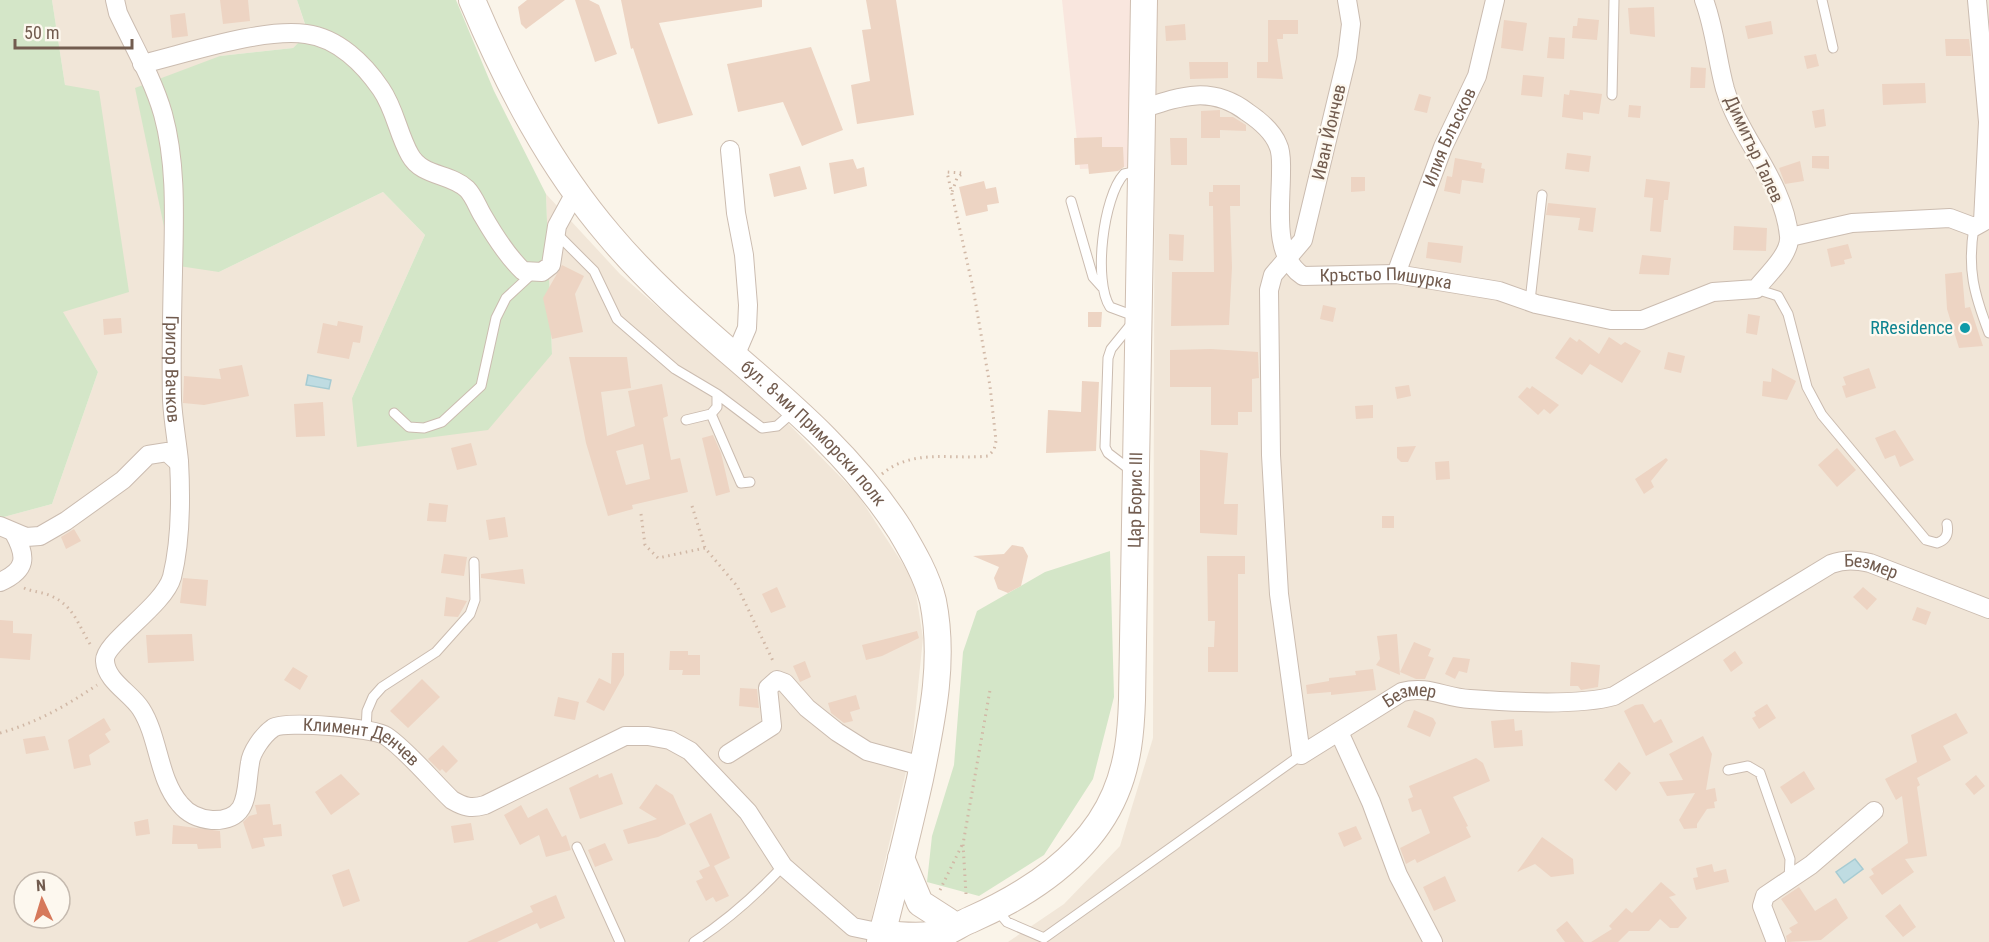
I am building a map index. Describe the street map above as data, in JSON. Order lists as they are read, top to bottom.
{
  "streets": {
    "street": [
      "Иван Йончев",
      "Илия Блъсков",
      "Димитър Талев",
      "Кръстьо Пишурка",
      "Григор Вачков",
      "бул. 8-ми Приморски полк",
      "Цар Борис III",
      "Безмер",
      "Климент Денчев"
    ]
  },
  "crossings": [
    ["Иван Йончев", "Кръстьо Пишурка"],
    ["Илия Блъсков", "Кръстьо Пишурка"],
    ["бул. 8-ми Приморски полк", "Цар Борис III"],
    ["бул. 8-ми Приморски полк", "Климент Денчев"],
    ["Цар Борис III", "Климент Денчев"]
  ],
  "places": ["RResidence"],
  "scale_bar": "50 m",
  "north": "top"
}
